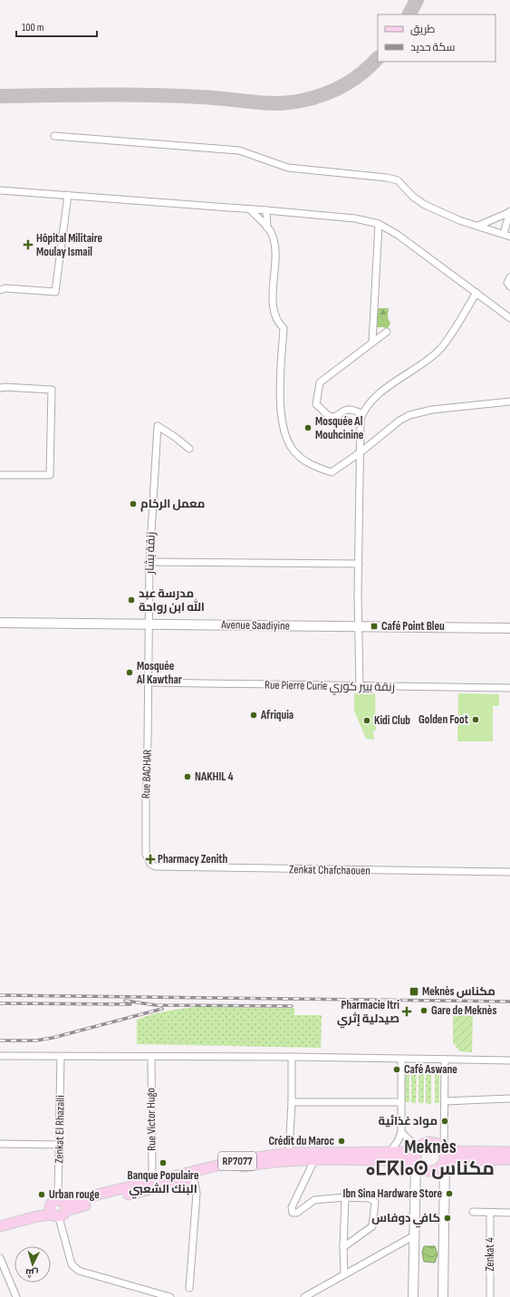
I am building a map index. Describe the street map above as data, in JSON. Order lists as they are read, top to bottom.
{
  "streets": {
    "main road": ["Avenue Saadiyine", "RP7077"],
    "street": [
      "زنقة بشار",
      "Rue Pierre Curie زنقة بيير كوري",
      "Rue BACHAR",
      "Zenkat Chafchaouen",
      "Rue Victor Hugo",
      "Zenkat El Rhazalli",
      "Zenkat 4"
    ]
  },
  "crossings": [
    ["زنقة بشار", "Avenue Saadiyine"],
    ["زنقة بشار", "Rue Pierre Curie زنقة بيير كوري"],
    ["زنقة بشار", "Rue BACHAR"],
    ["Rue Pierre Curie زنقة بيير كوري", "Rue BACHAR"],
    ["Rue BACHAR", "Zenkat Chafchaouen"],
    ["Rue Victor Hugo", "RP7077"],
    ["Zenkat El Rhazalli", "RP7077"]
  ],
  "districts": ["Meknès ⴰⵎⴽⵏⴰⵙ مكناس"],
  "places": {
    "health": ["Hôpital Militaire Moulay Ismail", "Pharmacy Zenith", "Pharmacie Itri صيدلية إثري"],
    "other": [
      "Mosquée Al Mouhcinine",
      "معمل الرخام",
      "مدرسة عبد الله ابن رواحة",
      "Mosquée Al Kawthar",
      "Afriquia",
      "Golden Foot",
      "Kidi Club",
      "NAKHIL 4",
      "Gare de Meknès",
      "Café Aswane",
      "مواد غذائية",
      "Crédit du Maroc",
      "Banque Populaire البنك الشعبي",
      "Ibn Sina Hardware Store",
      "Urban rouge",
      "كافي دوفاس"
    ],
    "transit": ["Café Point Bleu", "Meknès مكناس"]
  },
  "legend": ["طريق", "سكة حديد"],
  "scale_bar": "100 m",
  "north": "bottom"
}
